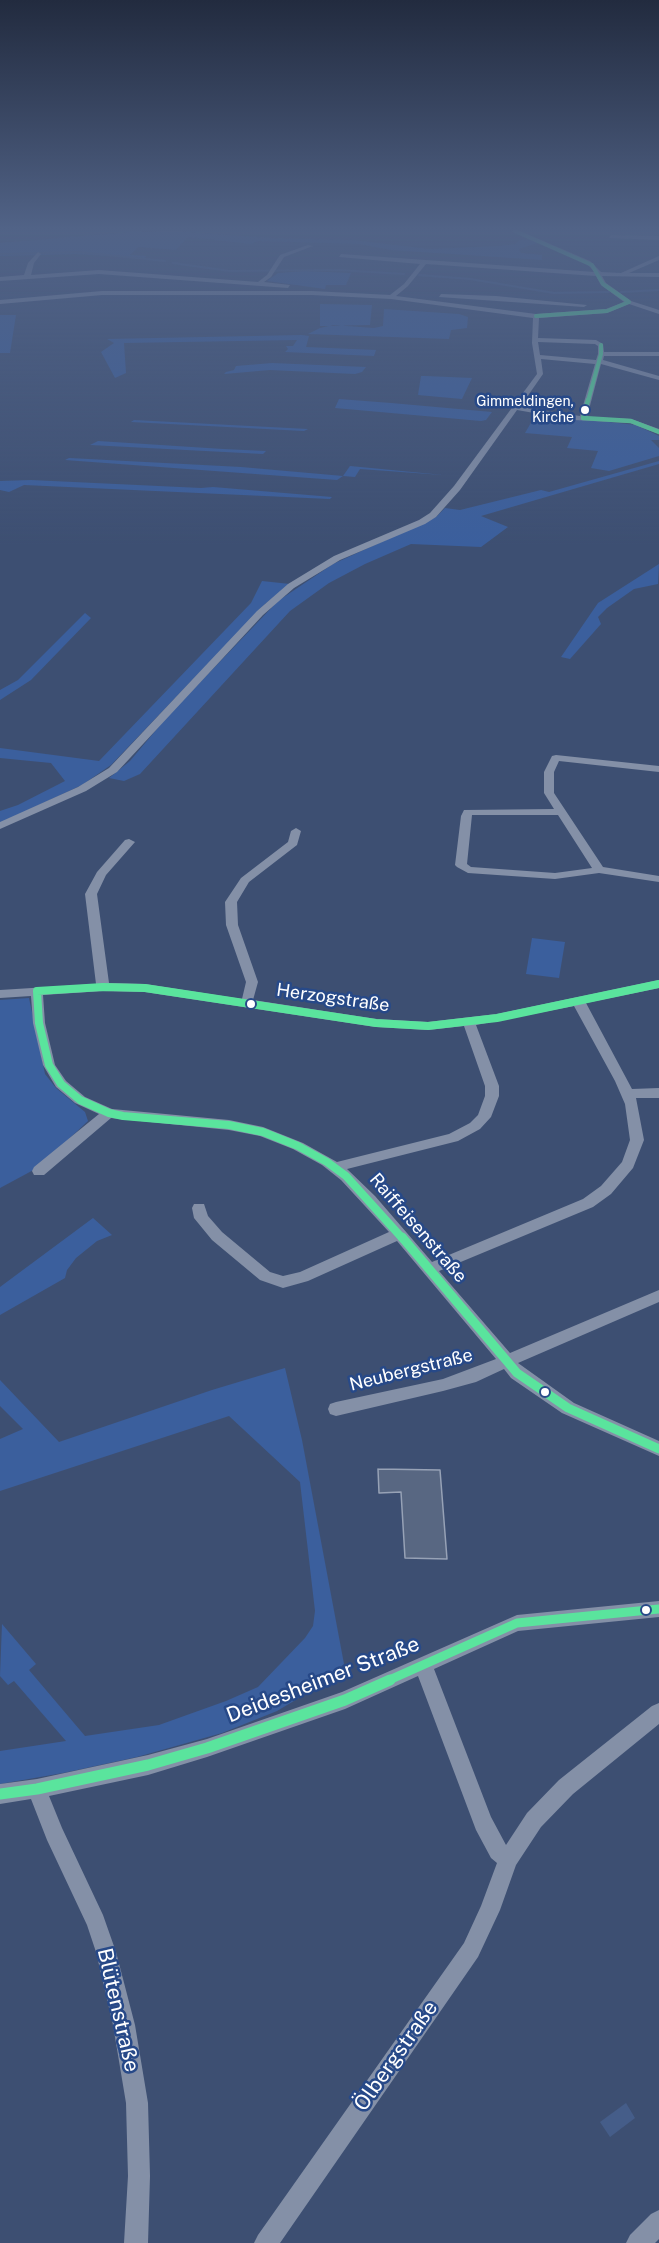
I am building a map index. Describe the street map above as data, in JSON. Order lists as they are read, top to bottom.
{
  "streets": {
    "street": [
      "Herzogstraße",
      "Raiffeisenstraße",
      "Neubergstraße",
      "Deidesheimer Straße",
      "Blütenstraße",
      "Ölbergstraße"
    ]
  },
  "crossings": [
    ["Herzogstraße", "Raiffeisenstraße"],
    ["Raiffeisenstraße", "Neubergstraße"],
    ["Deidesheimer Straße", "Blütenstraße"]
  ],
  "places": ["Gimmeldingen, Kirche"]
}
